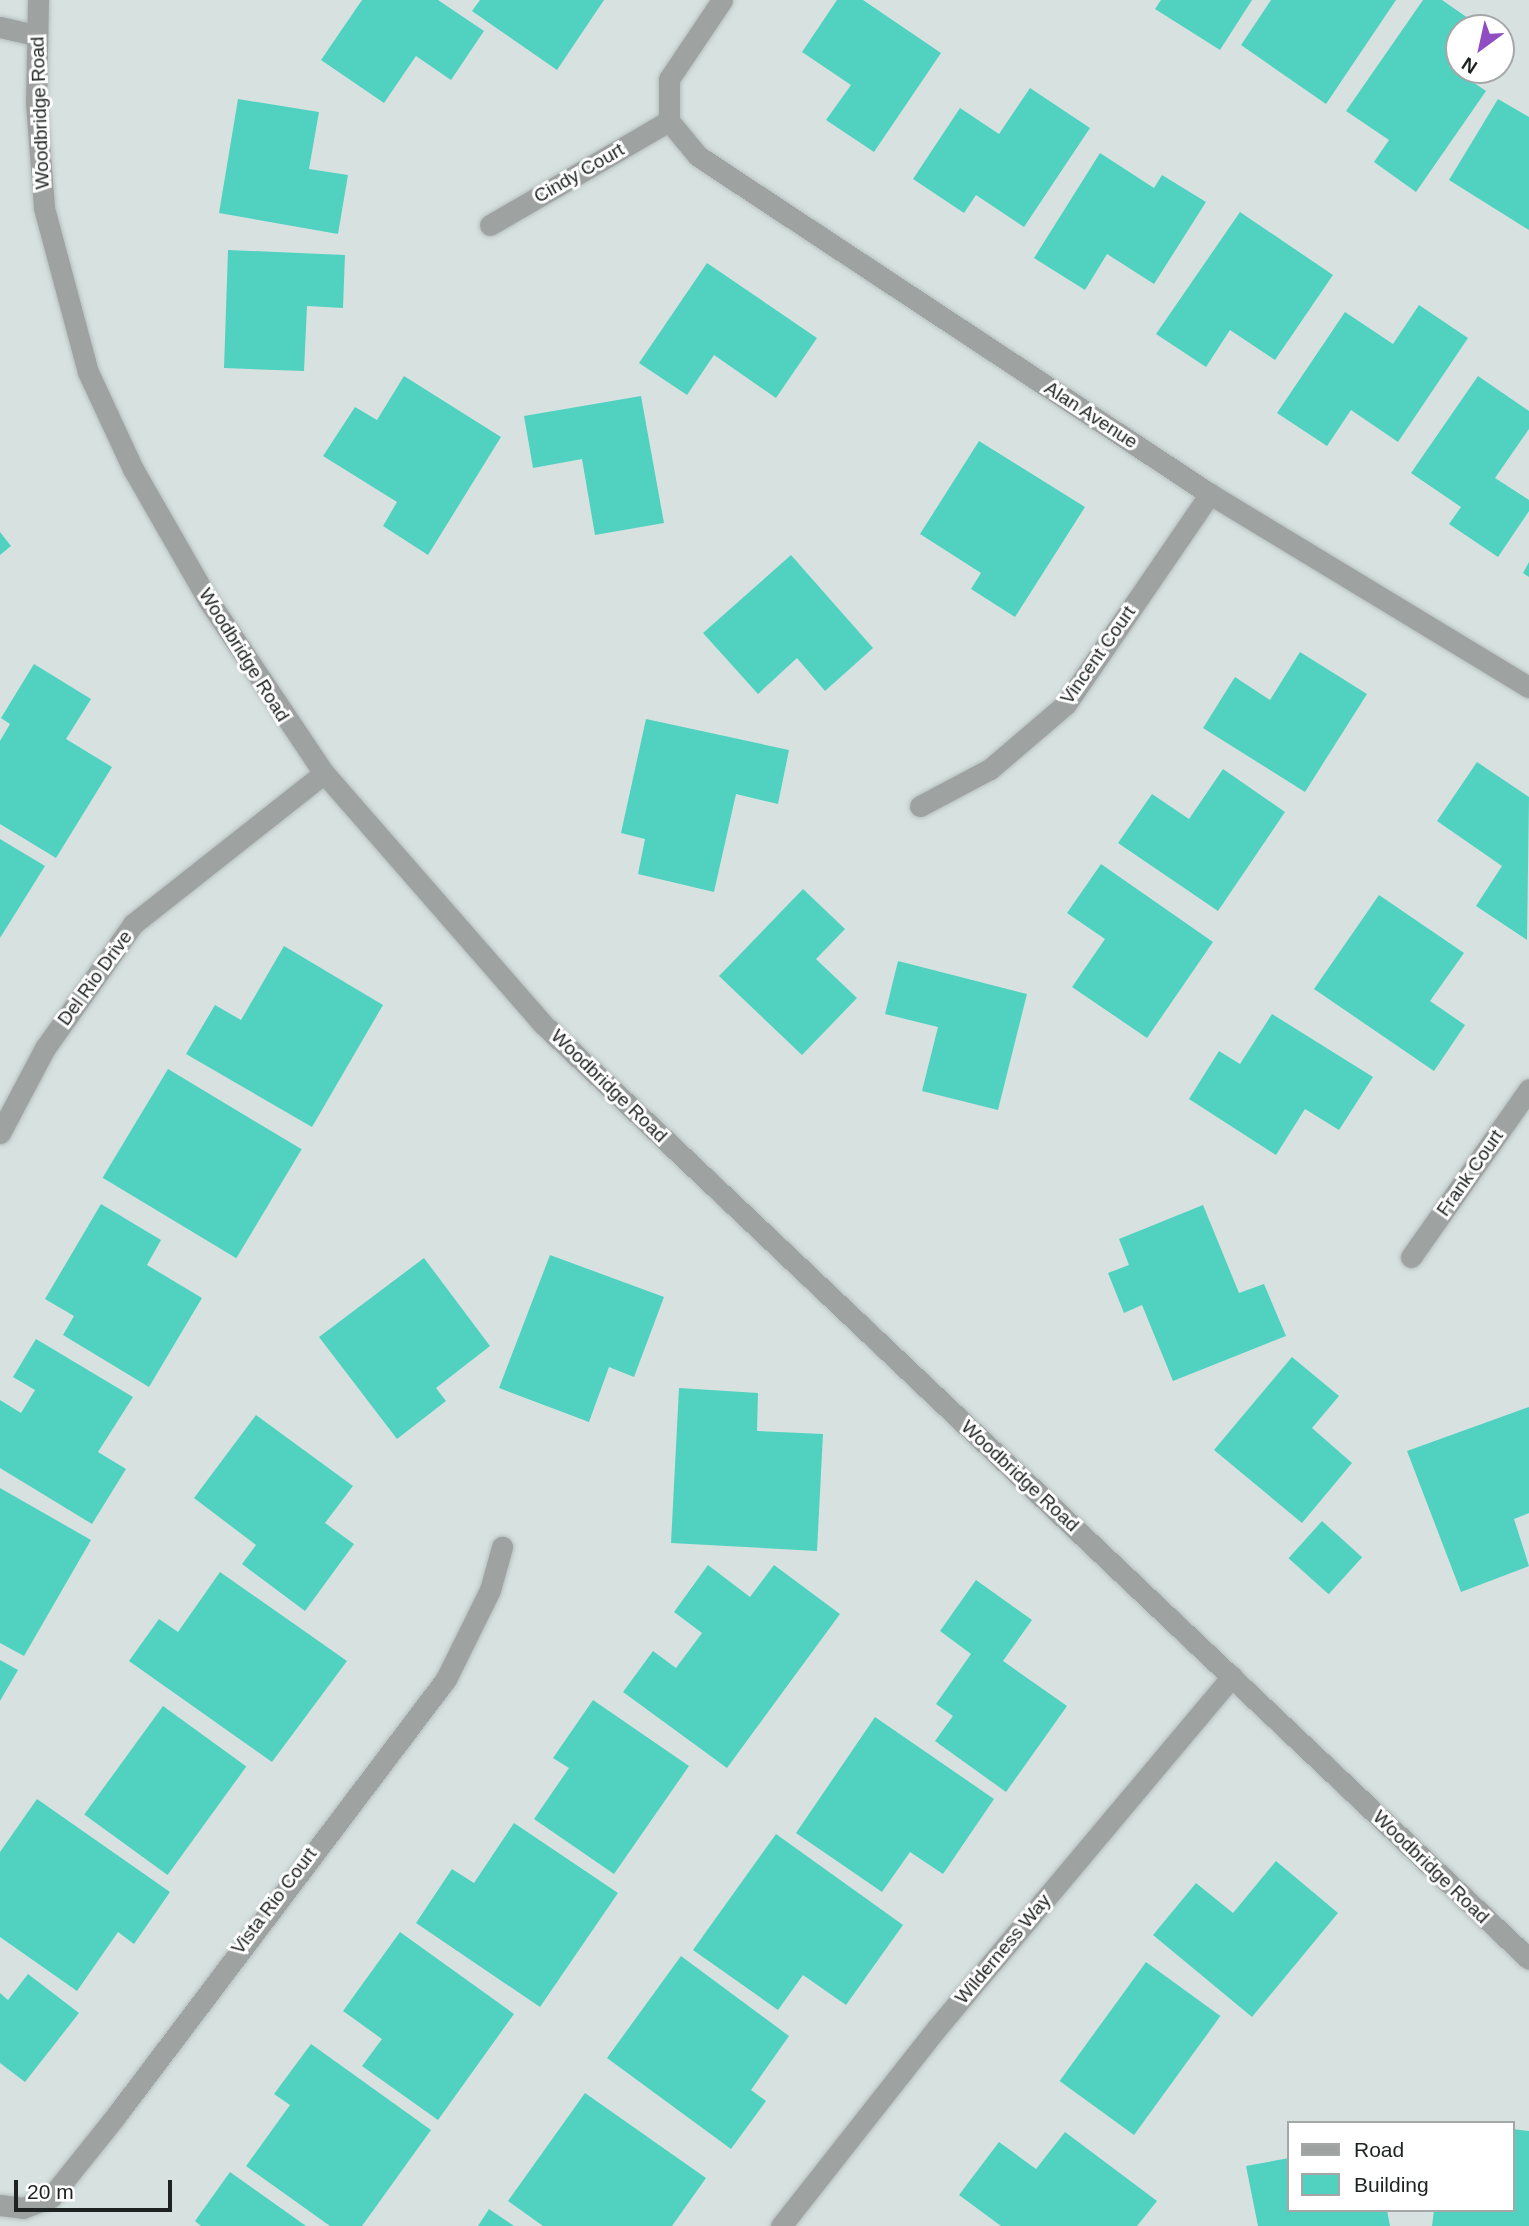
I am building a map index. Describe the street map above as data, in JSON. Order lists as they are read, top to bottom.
{
  "streets": {
    "street": [
      "Woodbridge Road",
      "Cindy Court",
      "Alan Avenue",
      "Vincent Court",
      "Del Rio Drive",
      "Frank Court",
      "Vista Rio Court",
      "Wilderness Way"
    ]
  },
  "crossings": [
    ["Woodbridge Road", "Del Rio Drive"],
    ["Woodbridge Road", "Wilderness Way"],
    ["Cindy Court", "Alan Avenue"],
    ["Alan Avenue", "Vincent Court"]
  ],
  "legend": ["Road", "Building"],
  "scale_bar": "20 m",
  "north": "bottom left"
}
